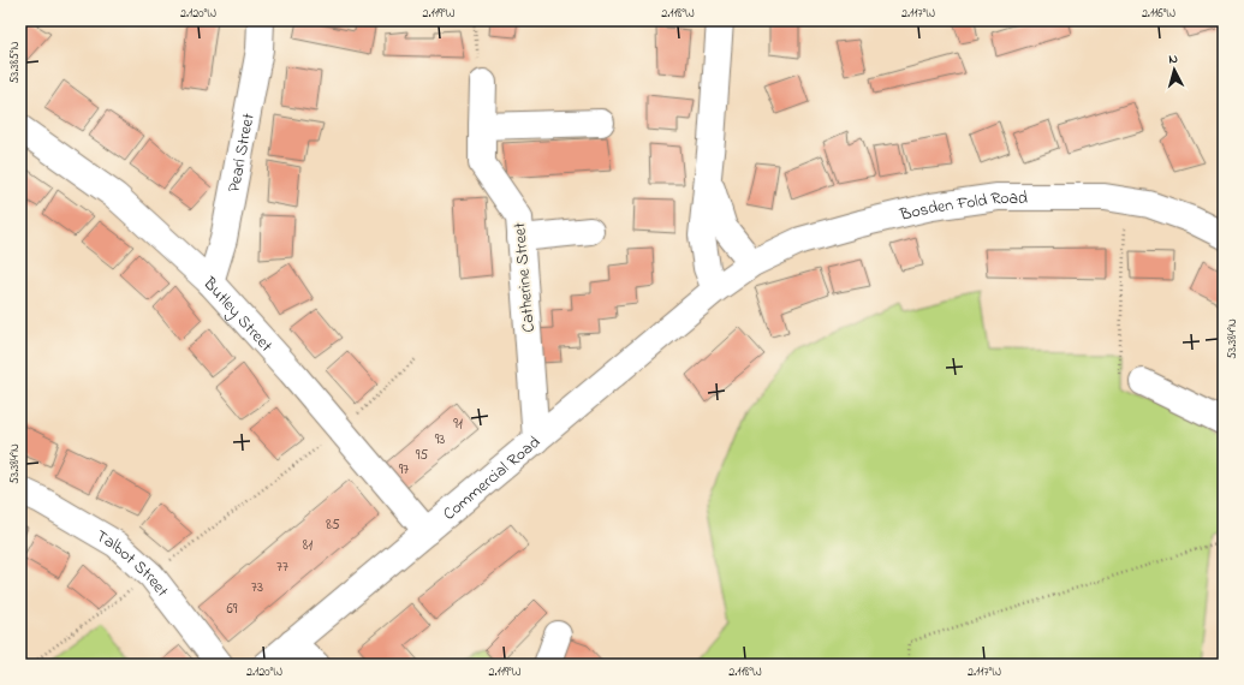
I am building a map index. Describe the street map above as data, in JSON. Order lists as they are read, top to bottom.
{
  "streets": {
    "street": [
      "Pearl Street",
      "Bosden Fold Road",
      "Catherine Street",
      "Butley Street",
      "Commercial Road",
      "Talbot Street"
    ]
  },
  "crossings": [
    ["Pearl Street", "Butley Street"],
    ["Bosden Fold Road", "Commercial Road"],
    ["Catherine Street", "Commercial Road"],
    ["Butley Street", "Commercial Road"]
  ],
  "house_numbers": [
    "91",
    "93",
    "95",
    "97",
    "85",
    "81",
    "77",
    "73",
    "69"
  ],
  "north": "top",
  "coordinates": [
    "2.120°W",
    "2.119°W",
    "2.118°W",
    "2.117°W",
    "2.116°W",
    "53.385°N",
    "53.384°N"
  ]
}
